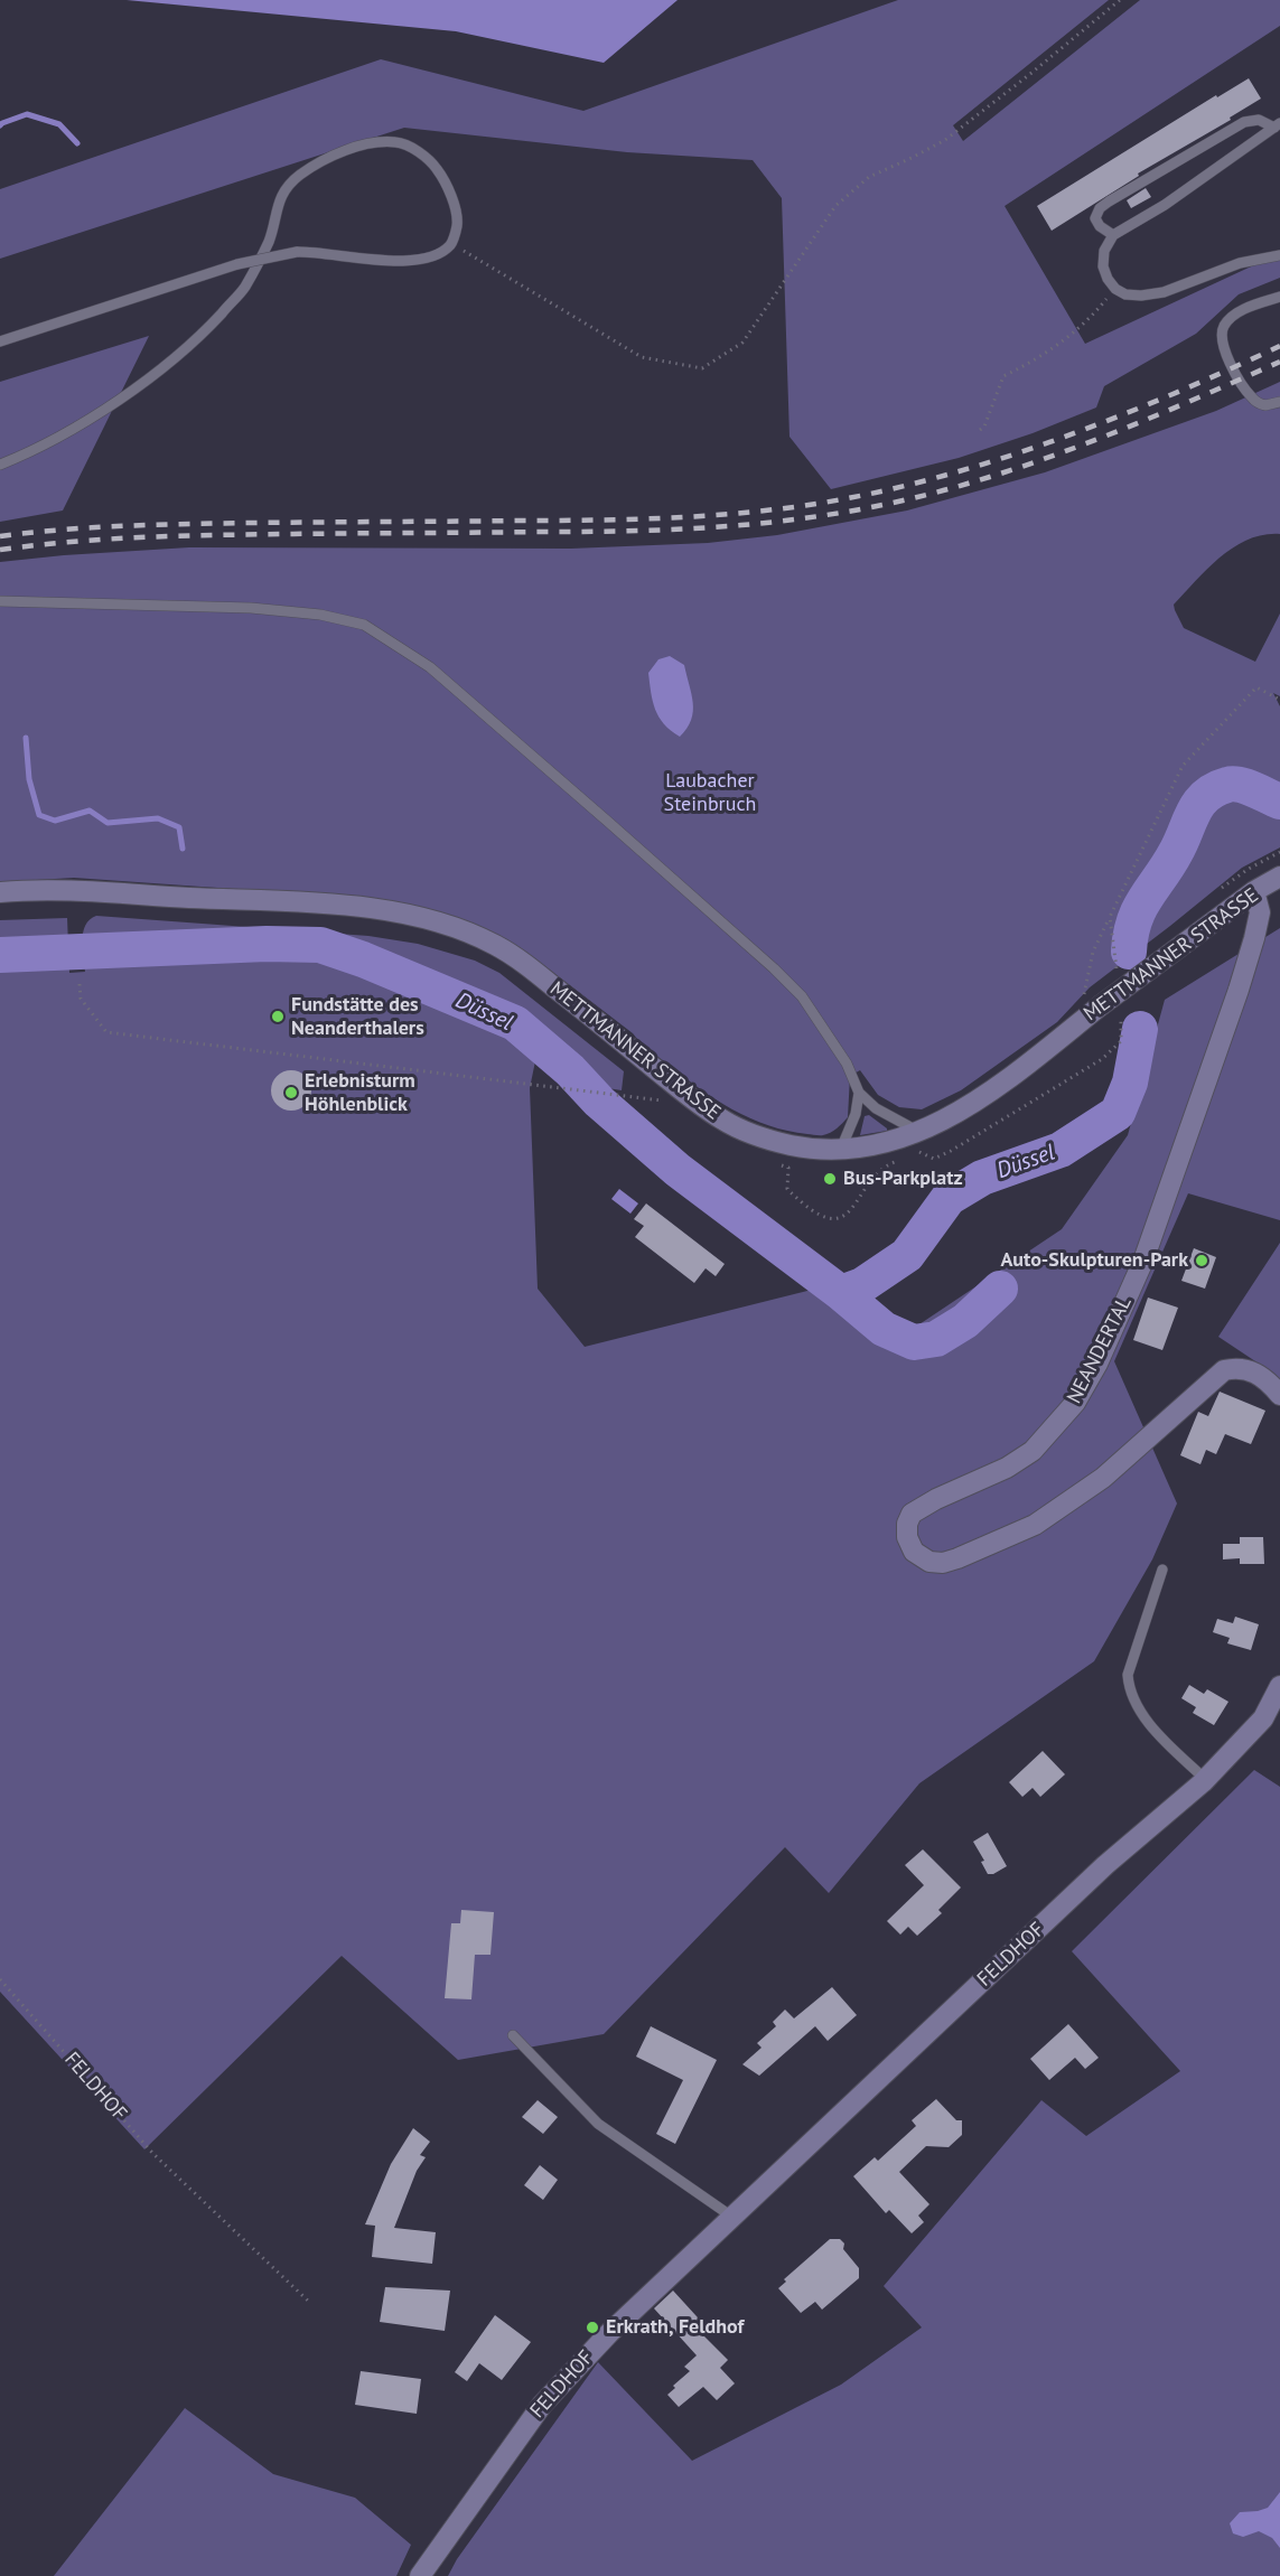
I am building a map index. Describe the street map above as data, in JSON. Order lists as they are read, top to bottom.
{
  "streets": {
    "main road": ["METTMANNER STRASSE", "NEANDERTAL", "FELDHOF"]
  },
  "crossings": [
    ["METTMANNER STRASSE", "NEANDERTAL"]
  ],
  "water": ["Düssel"],
  "parks": ["Laubacher Steinbruch"],
  "places": [
    "Fundstätte des Neanderthalers",
    "Erlebnisturm Höhlenblick",
    "Bus-Parkplatz",
    "Auto-Skulpturen-Park",
    "Erkrath, Feldhof"
  ]
}
